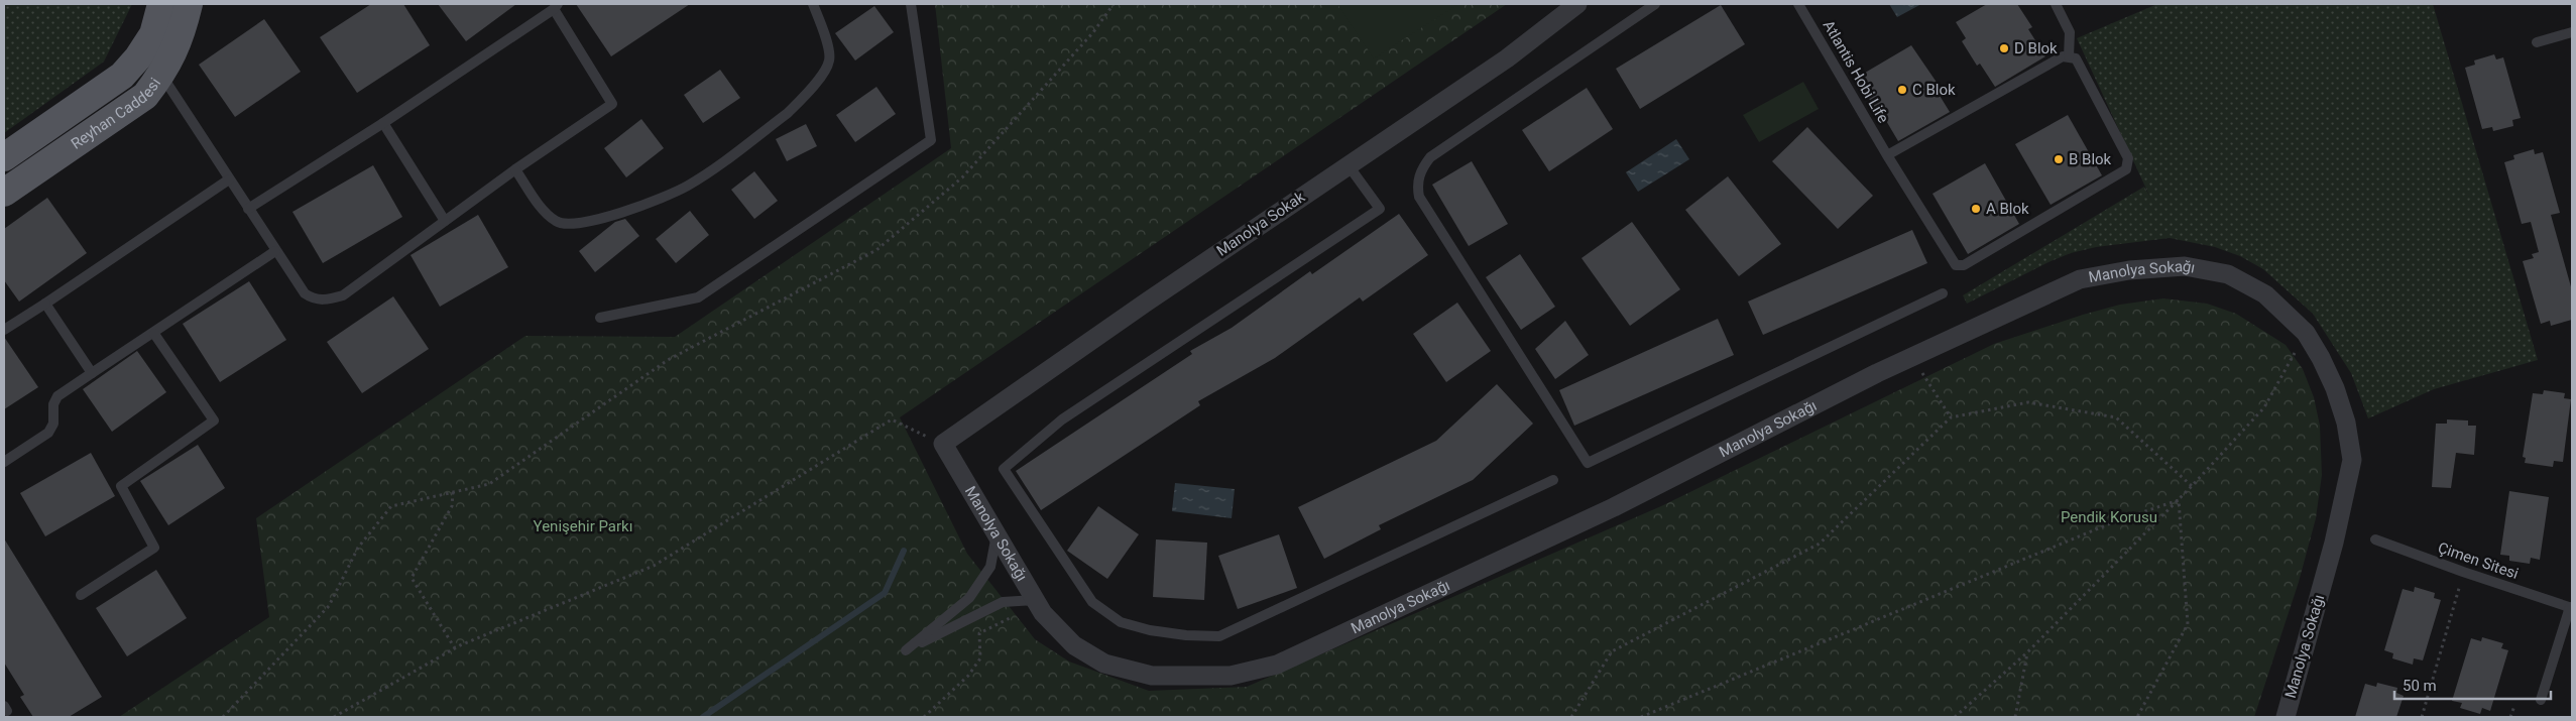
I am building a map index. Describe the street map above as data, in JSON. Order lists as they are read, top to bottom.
{
  "streets": {
    "main road": ["Reyhan Caddesi"],
    "street": ["Manolya Sokak", "Manolya Sokağı"],
    "lane": ["Atlantis Hobi Life", "Çimen Sitesi"]
  },
  "crossings": [
    ["Manolya Sokak", "Manolya Sokağı"]
  ],
  "parks": ["Pendik Korusu", "Yenişehir Parkı"],
  "places": [
    "D Blok",
    "C Blok",
    "B Blok",
    "A Blok"
  ],
  "scale_bar": "50 m"
}
